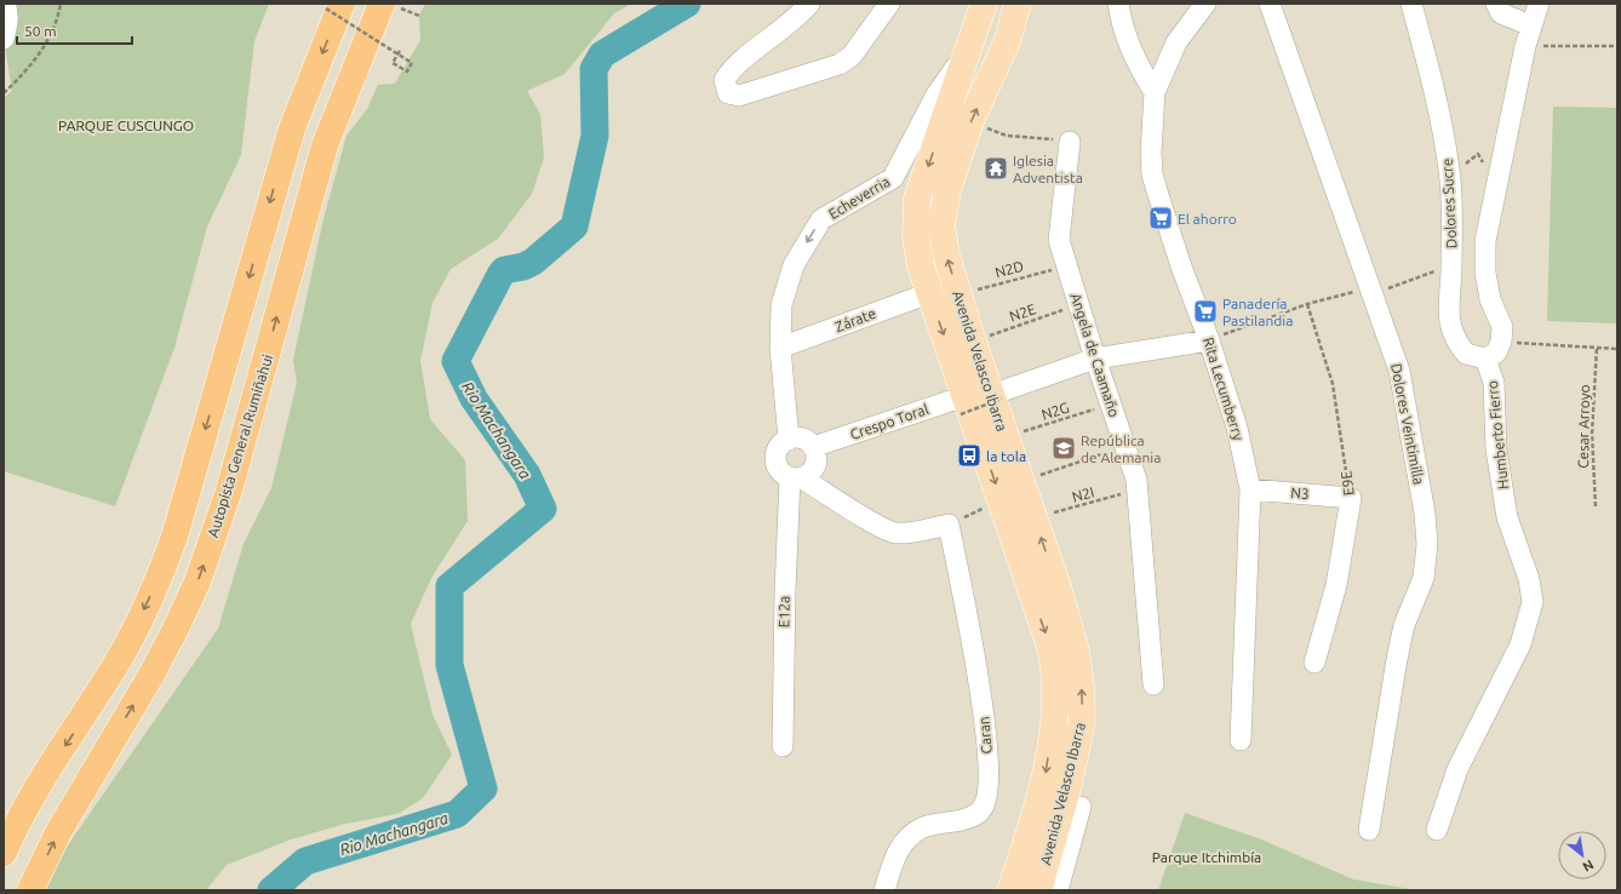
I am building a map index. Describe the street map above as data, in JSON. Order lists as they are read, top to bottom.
{
  "streets": {
    "highway": ["Autopista General Rumiñahui"],
    "main road": ["Avenida Velasco Ibarra"],
    "street": [
      "Echeverria",
      "Dolores Sucre",
      "Zárate",
      "Angela de Caamaño",
      "Rita Lecumberry",
      "Crespo Toral",
      "Dolores Veintimilla",
      "Humberto Fierro",
      "E9E",
      "N3",
      "E12a",
      "Caran"
    ],
    "path": [
      "N2D",
      "N2E",
      "N2G",
      "Cesar Arroyo",
      "N2I"
    ]
  },
  "crossings": [
    ["Echeverria", "Zárate"],
    ["Echeverria", "Avenida Velasco Ibarra"],
    ["Echeverria", "Crespo Toral"],
    ["Echeverria", "E12a"],
    ["Dolores Sucre", "Humberto Fierro"],
    ["N2D", "Angela de Caamaño"],
    ["N2D", "Avenida Velasco Ibarra"],
    ["N2E", "Angela de Caamaño"],
    ["N2E", "Avenida Velasco Ibarra"],
    ["Zárate", "Avenida Velasco Ibarra"],
    ["Angela de Caamaño", "N2G"],
    ["Angela de Caamaño", "N2I"],
    ["Avenida Velasco Ibarra", "N2G"],
    ["Avenida Velasco Ibarra", "Crespo Toral"],
    ["Avenida Velasco Ibarra", "N2I"],
    ["Rita Lecumberry", "N3"],
    ["Crespo Toral", "E12a"],
    ["E9E", "N3"]
  ],
  "one_way": ["Echeverria"],
  "water": ["Rio Machangara"],
  "parks": ["PARQUE CUSCUNGO", "Parque Itchimbía"],
  "places": {
    "temple": ["Iglesia Adventista"],
    "supermarket": ["El ahorro", "Panadería Pastilandia"],
    "school or university": ["República de Alemania"],
    "bus stop": ["la tola"]
  },
  "scale_bar": "50 m",
  "north": "bottom right"
}
